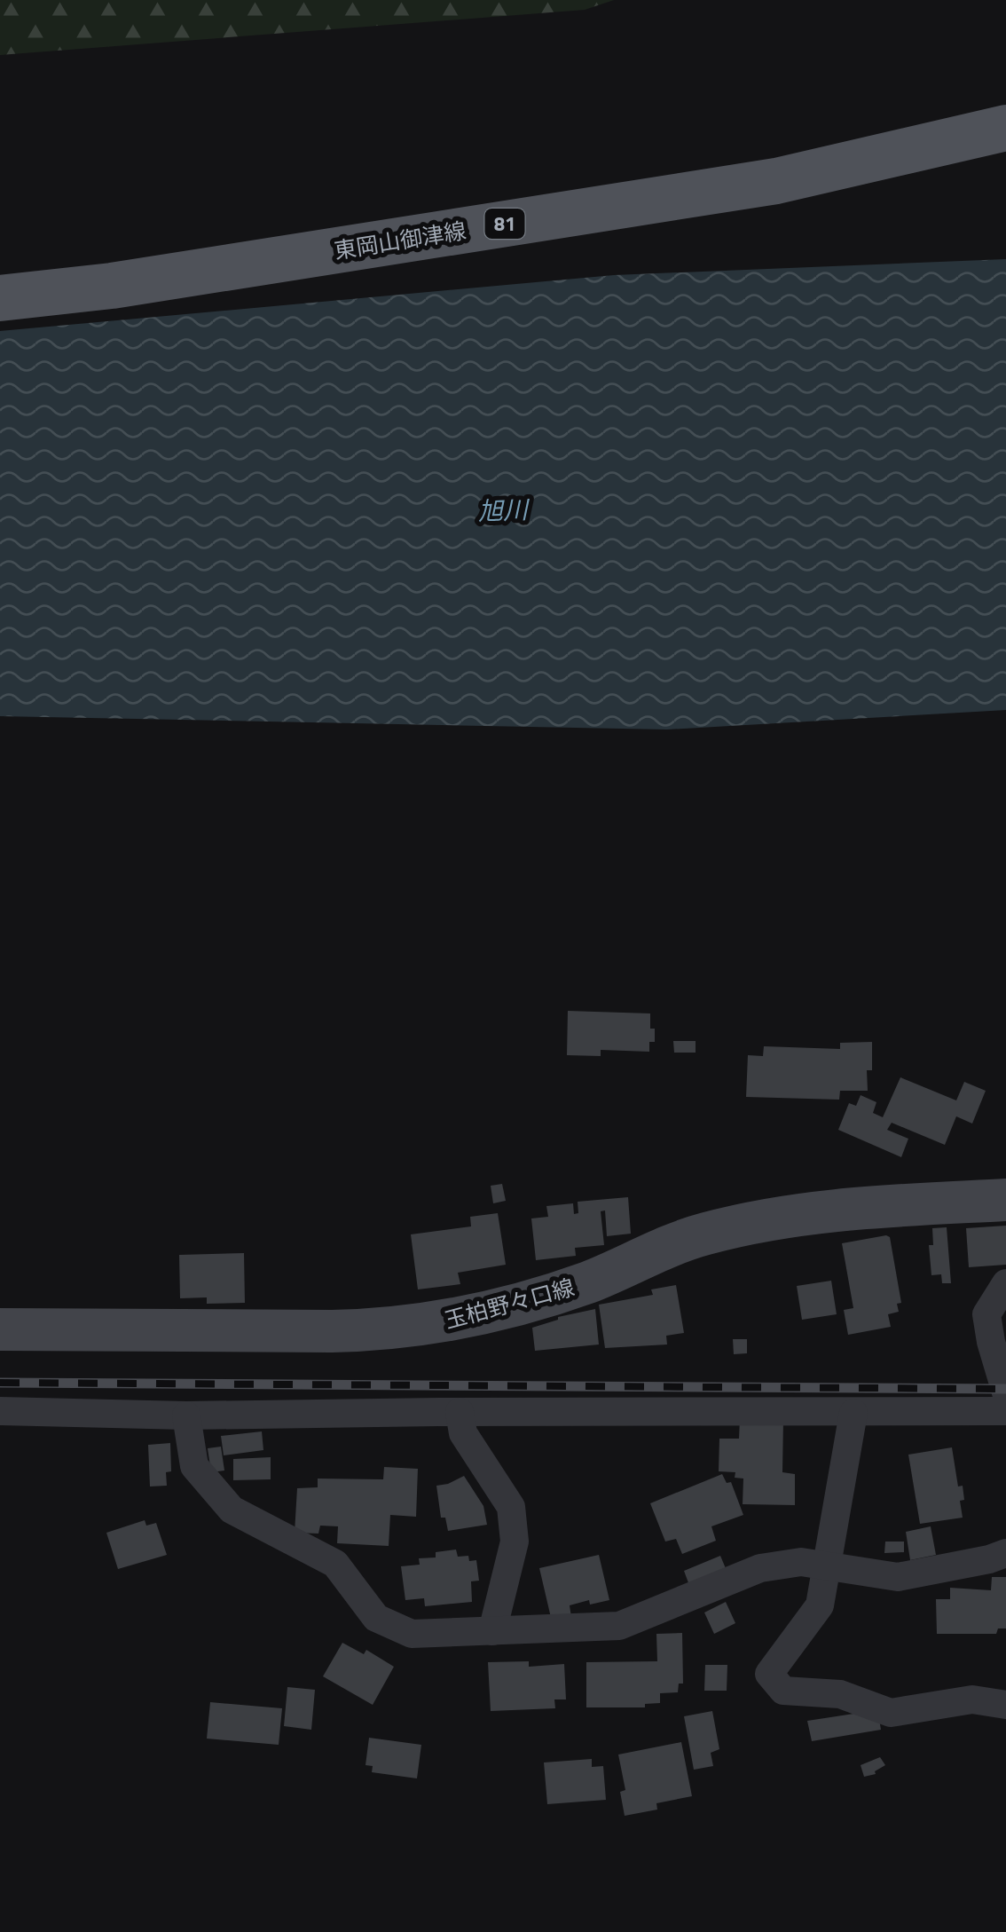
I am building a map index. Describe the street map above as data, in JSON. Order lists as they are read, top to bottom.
{
  "streets": {
    "main road": ["81", "東岡山御津線", "玉柏野々口線"]
  },
  "water": ["旭川"]
}
